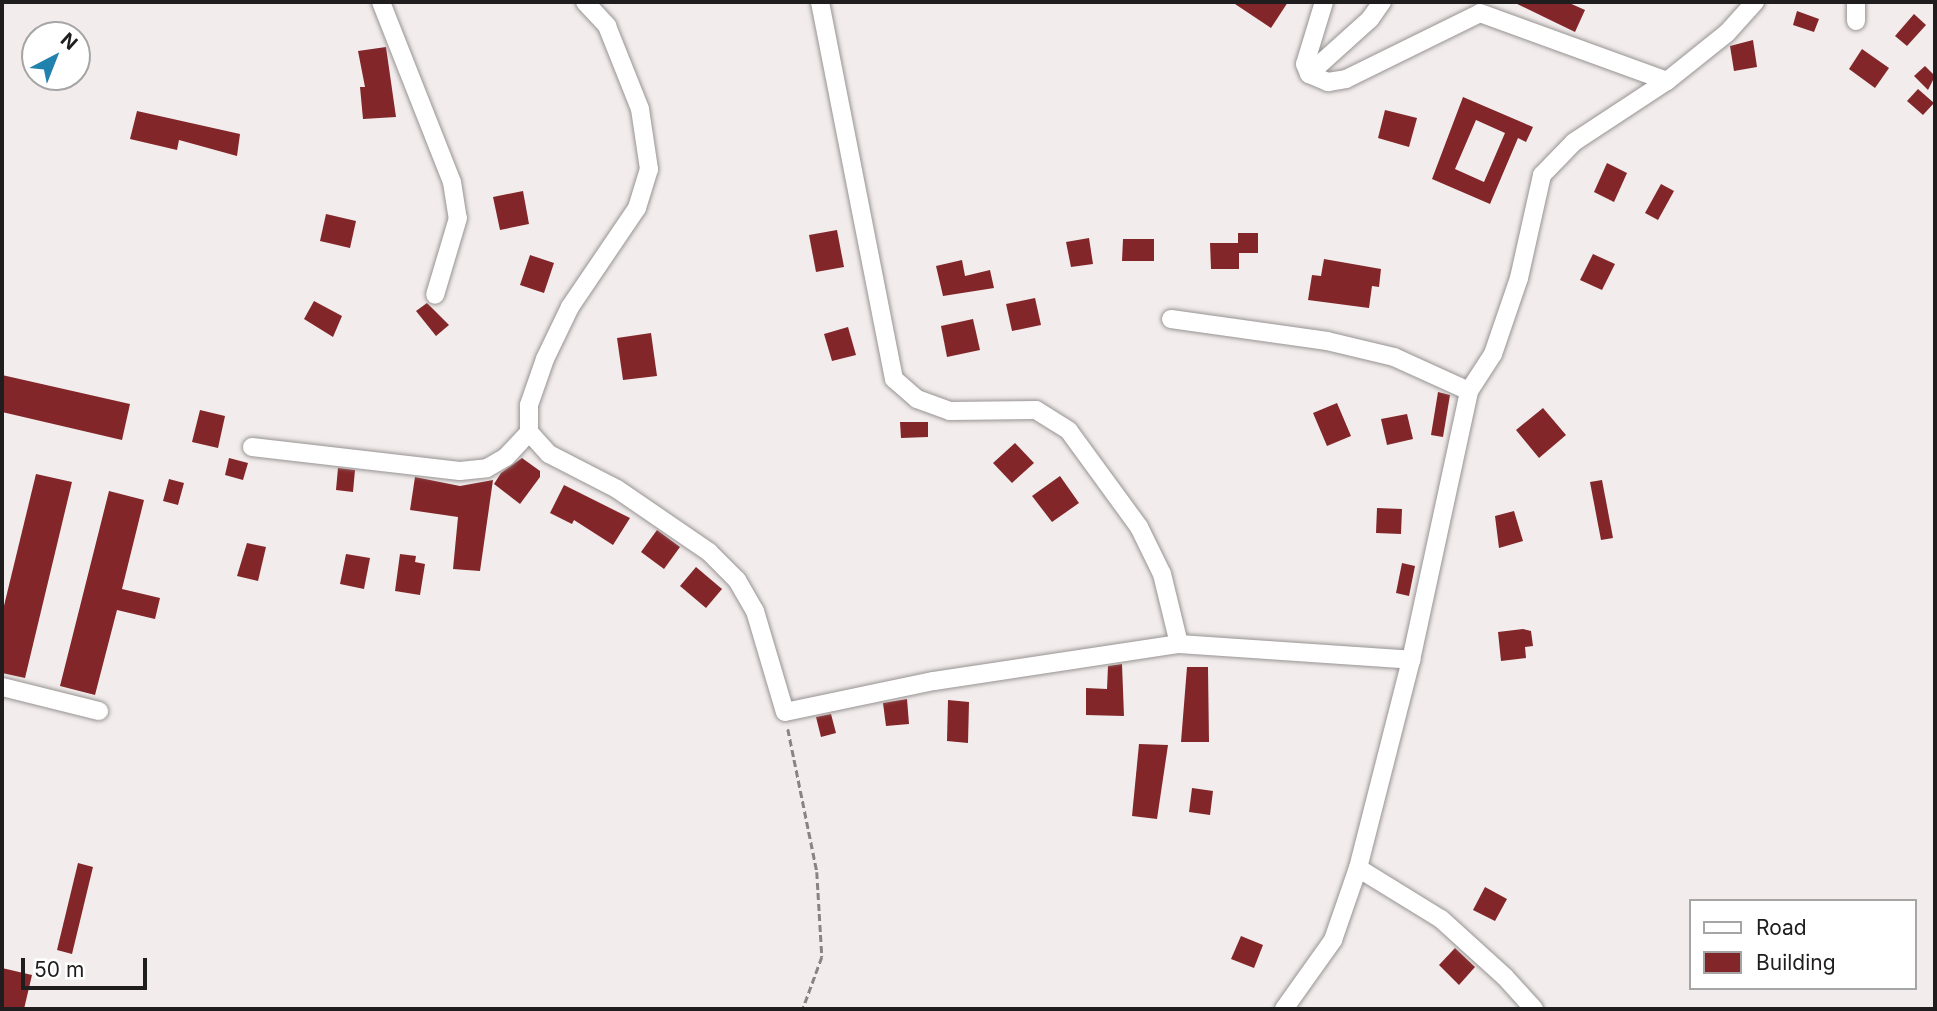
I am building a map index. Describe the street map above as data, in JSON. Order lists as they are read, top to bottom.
{
  "legend": ["Road", "Building"],
  "scale_bar": "50 m",
  "north": "top right"
}
